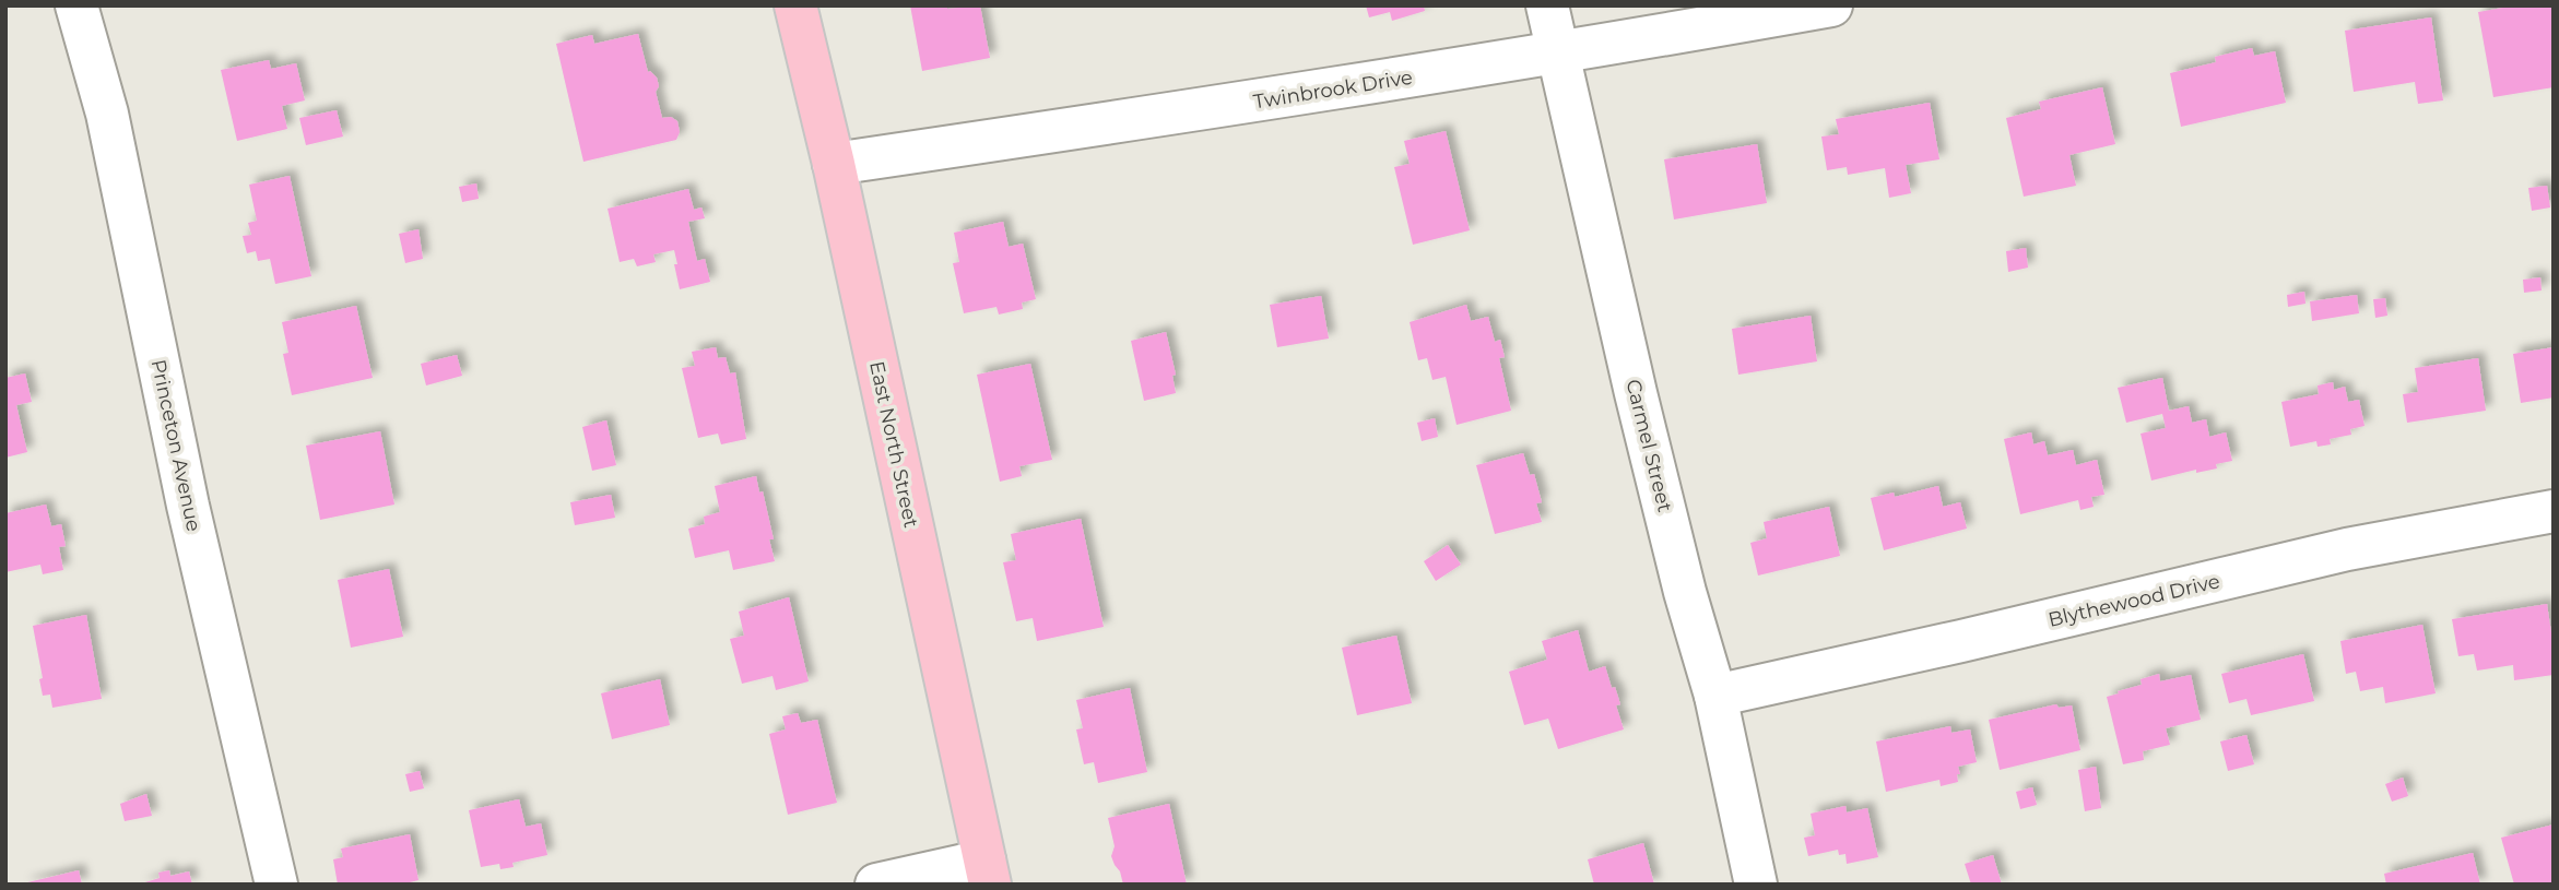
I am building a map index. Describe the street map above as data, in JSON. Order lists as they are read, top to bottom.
{
  "streets": {
    "main road": ["East North Street"],
    "street": [
      "Twinbrook Drive",
      "Princeton Avenue",
      "Carmel Street",
      "Blythewood Drive"
    ]
  },
  "crossings": [
    ["Twinbrook Drive", "East North Street"],
    ["Twinbrook Drive", "Carmel Street"],
    ["Carmel Street", "Blythewood Drive"]
  ]
}
